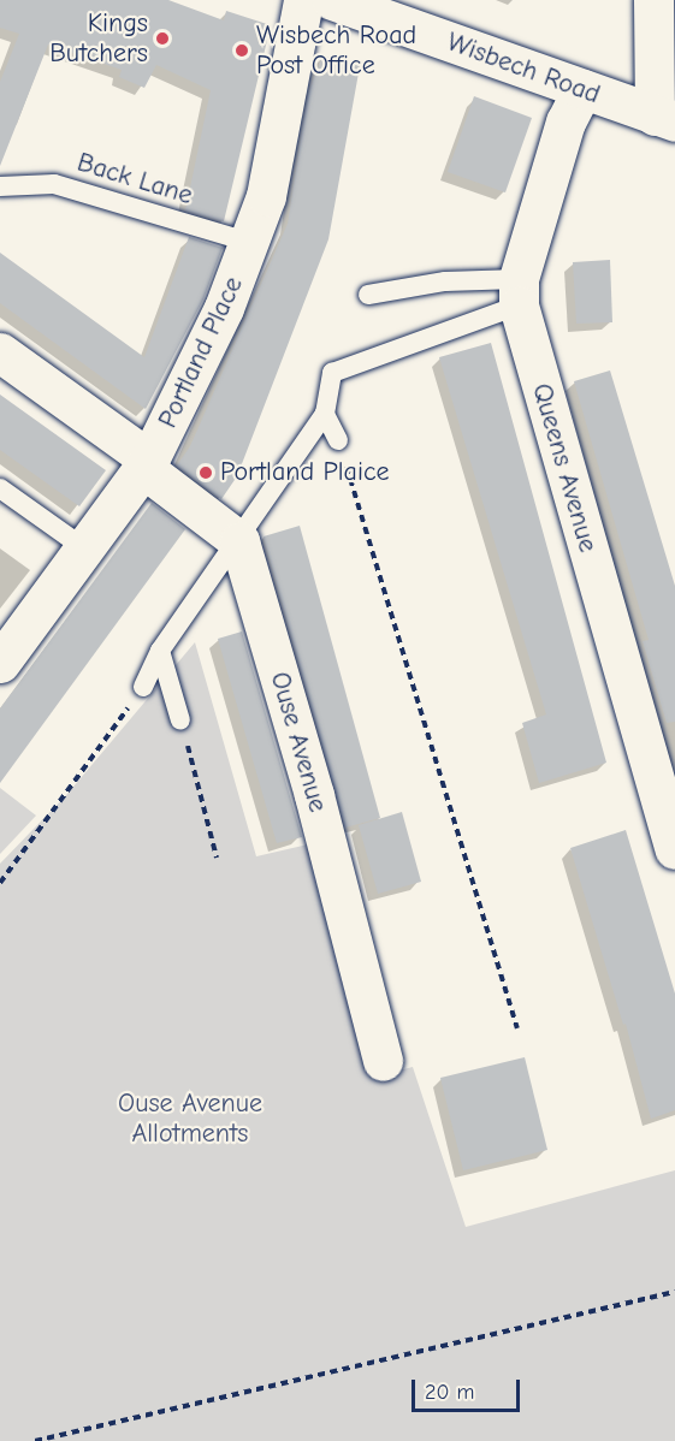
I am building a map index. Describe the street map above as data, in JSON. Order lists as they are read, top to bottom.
{
  "streets": {
    "street": [
      "Wisbech Road",
      "Portland Place",
      "Queens Avenue",
      "Ouse Avenue"
    ],
    "lane": ["Back Lane"]
  },
  "crossings": [
    ["Back Lane", "Portland Place"]
  ],
  "parks": ["Ouse Avenue Allotments"],
  "places": ["Kings Butchers", "Wisbech Road Post Office", "Portland Plaice"],
  "scale_bar": "20 m"
}
